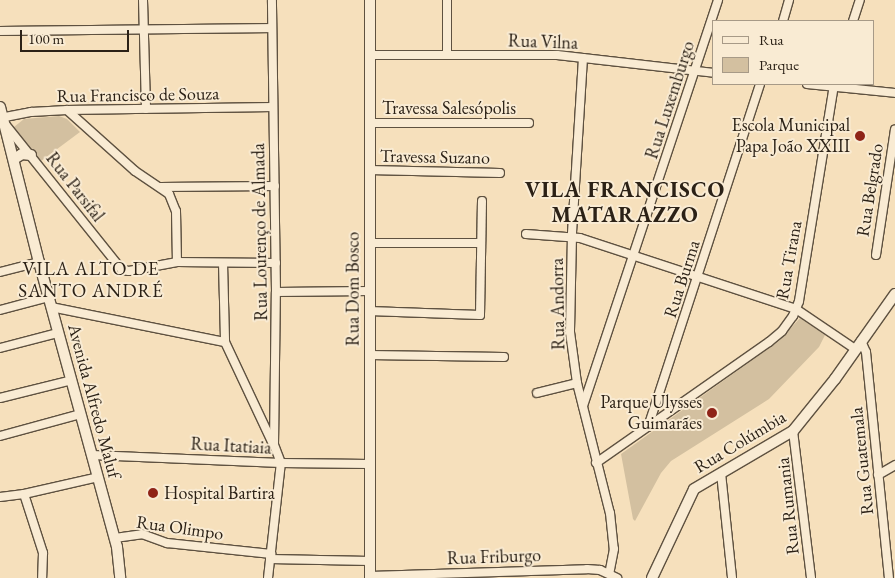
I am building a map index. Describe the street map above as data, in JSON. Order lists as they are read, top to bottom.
{
  "streets": {
    "main road": ["Rua Dom Bosco", "Avenida Alfredo Maluf", "Rua Colúmbia"],
    "street": [
      "Rua Vilna",
      "Rua Francisco de Souza",
      "Rua Luxemburgo",
      "Travessa Salesópolis",
      "Travessa Suzano",
      "Rua Parsifal",
      "Rua Belgrado",
      "Rua Lourenço de Almada",
      "Rua Tirana",
      "Rua Burma",
      "Rua Andorra",
      "Rua Itatiaia",
      "Rua Guatemala",
      "Rua Rumania",
      "Rua Olimpo",
      "Rua Friburgo"
    ]
  },
  "crossings": [
    ["Rua Vilna", "Rua Luxemburgo"],
    ["Rua Vilna", "Rua Dom Bosco"],
    ["Rua Vilna", "Rua Andorra"],
    ["Rua Francisco de Souza", "Rua Parsifal"],
    ["Rua Francisco de Souza", "Rua Lourenço de Almada"],
    ["Rua Francisco de Souza", "Avenida Alfredo Maluf"],
    ["Rua Luxemburgo", "Rua Andorra"],
    ["Travessa Salesópolis", "Rua Dom Bosco"],
    ["Travessa Suzano", "Rua Dom Bosco"],
    ["Rua Parsifal", "Avenida Alfredo Maluf"],
    ["Rua Lourenço de Almada", "Rua Itatiaia"],
    ["Rua Tirana", "Rua Burma"],
    ["Rua Tirana", "Rua Andorra"],
    ["Rua Dom Bosco", "Rua Itatiaia"],
    ["Rua Dom Bosco", "Rua Olimpo"],
    ["Rua Dom Bosco", "Rua Friburgo"],
    ["Rua Andorra", "Rua Friburgo"],
    ["Avenida Alfredo Maluf", "Rua Itatiaia"],
    ["Avenida Alfredo Maluf", "Rua Olimpo"],
    ["Rua Colúmbia", "Rua Guatemala"],
    ["Rua Colúmbia", "Rua Rumania"]
  ],
  "districts": ["VILA FRANCISCO MATARAZZO", "VILA ALTO DE SANTO ANDRÉ"],
  "places": ["Escola Municipal Papa João XXIII", "Parque Ulysses Guimarães", "Hospital Bartira"],
  "legend": ["Rua", "Parque"],
  "scale_bar": "100 m"
}
